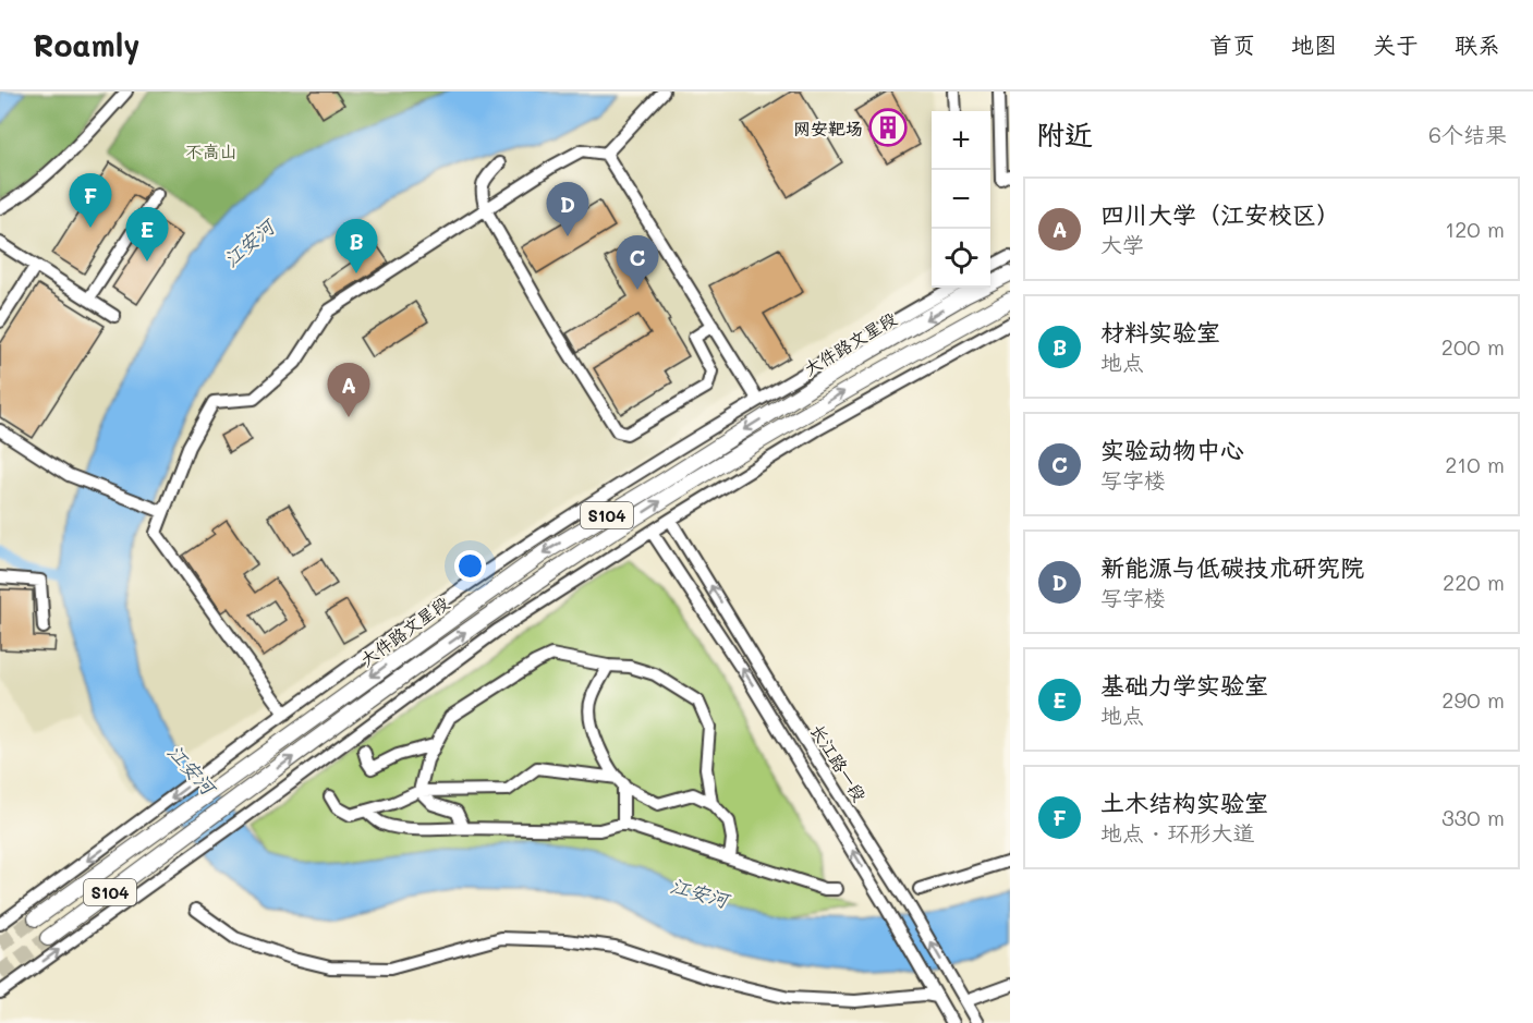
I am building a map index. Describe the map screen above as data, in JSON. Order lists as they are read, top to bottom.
{
  "streets": {
    "main road": ["大件路文星段", "S104"],
    "street": ["长江路一段"]
  },
  "one_way": ["长江路一段"],
  "water": ["江安河"],
  "parks": ["不高山"],
  "places": {
    "building": ["网安靶场"]
  },
  "page": {
    "header": "Roamly",
    "nav": [
      "首页",
      "地图",
      "关于",
      "联系"
    ],
    "heading": ["附近", "6个结果"],
    "map_buttons": ["+", "−"],
    "pins": [
      "F",
      "D",
      "E",
      "B",
      "C",
      "A"
    ],
    "list": [
      {
        "mark": "A",
        "name": "四川大学（江安校区）",
        "note": "大学",
        "value": "120 m"
      },
      {
        "mark": "B",
        "name": "材料实验室",
        "note": "地点",
        "value": "200 m"
      },
      {
        "mark": "C",
        "name": "实验动物中心",
        "note": "写字楼",
        "value": "210 m"
      },
      {
        "mark": "D",
        "name": "新能源与低碳技术研究院",
        "note": "写字楼",
        "value": "220 m"
      },
      {
        "mark": "E",
        "name": "基础力学实验室",
        "note": "地点",
        "value": "290 m"
      },
      {
        "mark": "F",
        "name": "土木结构实验室",
        "note": "地点 · 环形大道",
        "value": "330 m"
      }
    ]
  }
}
